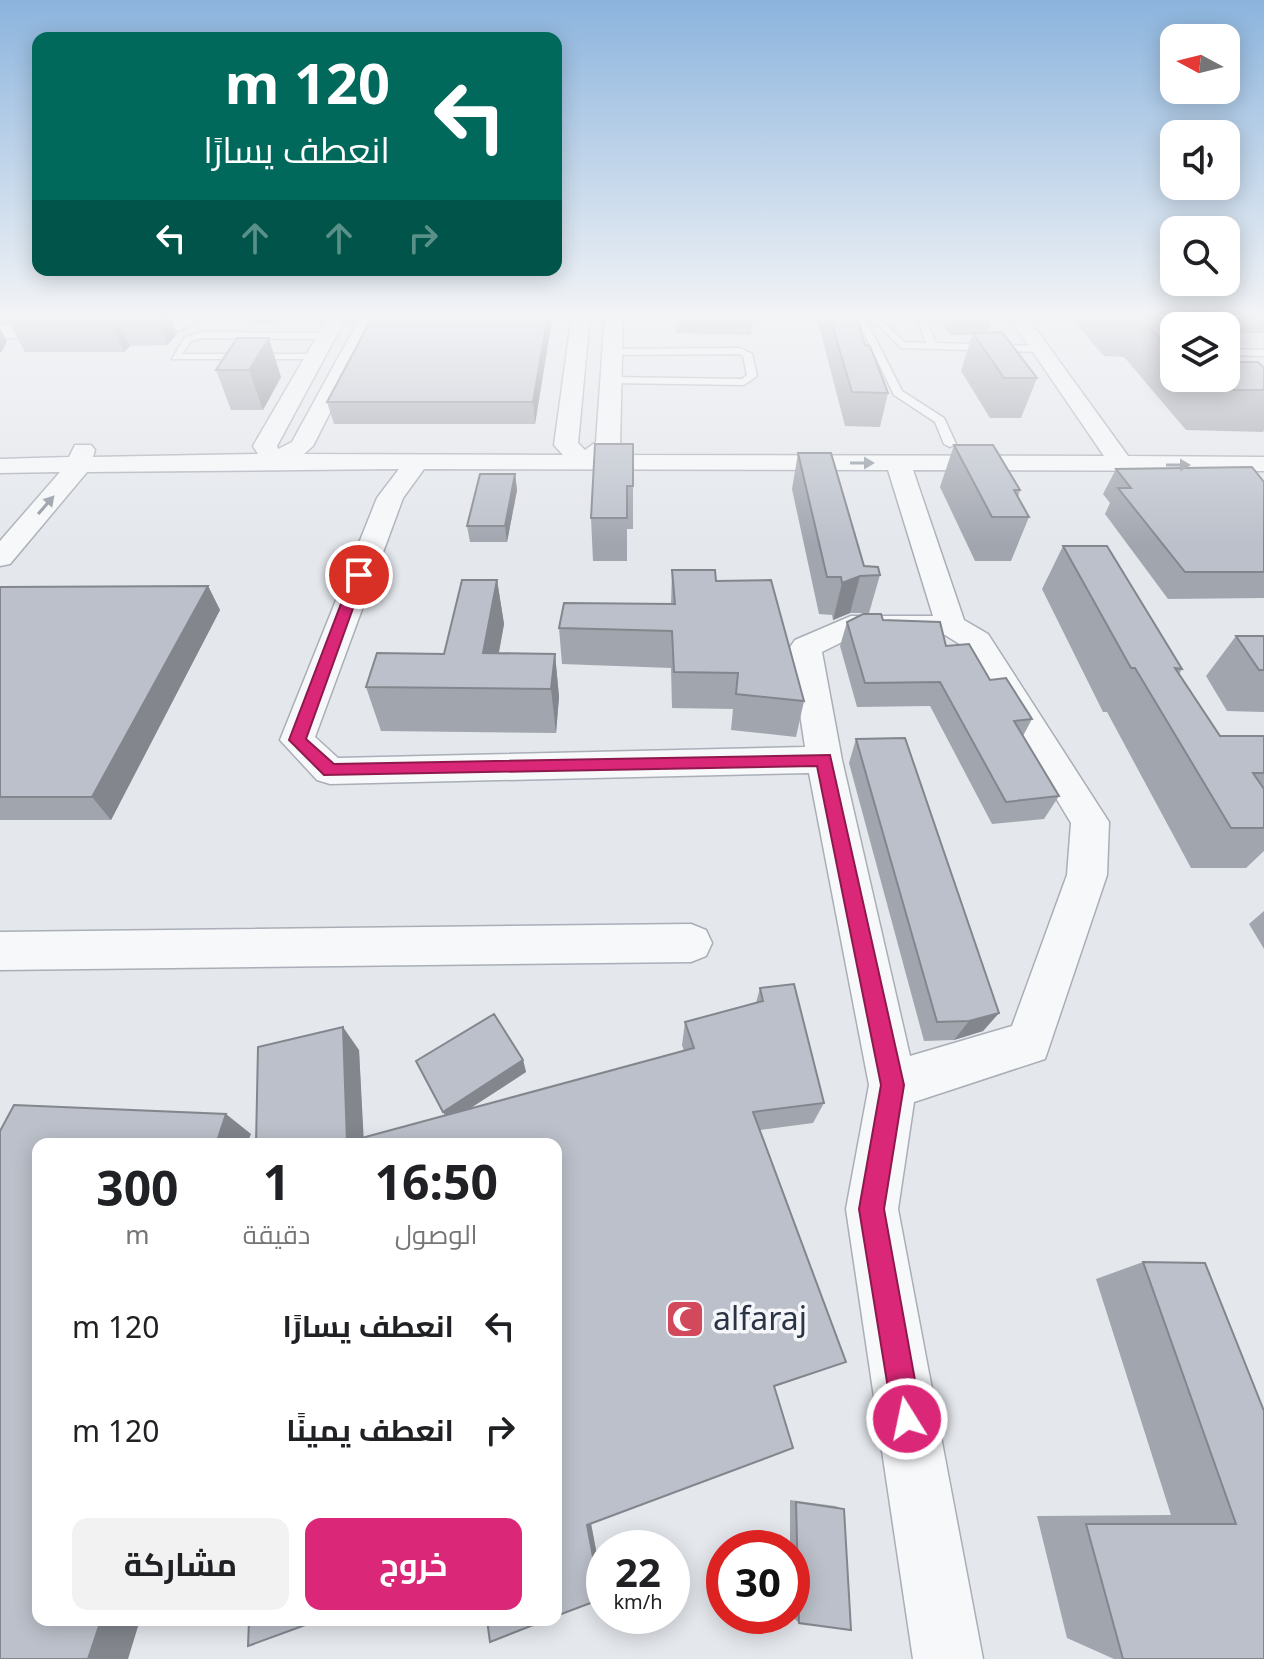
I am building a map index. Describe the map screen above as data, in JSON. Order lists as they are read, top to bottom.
{
  "places": {
    "mosque": ["alfaraj"]
  },
  "north": "left",
  "page": {
    "turn": ["120 m", "انعطف يسارًا"],
    "eta": [
      "16:50",
      "الوصول",
      "1",
      "دقيقة",
      "300",
      "m"
    ],
    "list": [
      {
        "name": "انعطف يسارًا",
        "value": "120 m"
      },
      {
        "name": "انعطف يمينًا",
        "value": "120 m"
      }
    ],
    "buttons": ["خروج", "مشاركة"],
    "speed": "22 km/h",
    "limit": "30"
  }
}
